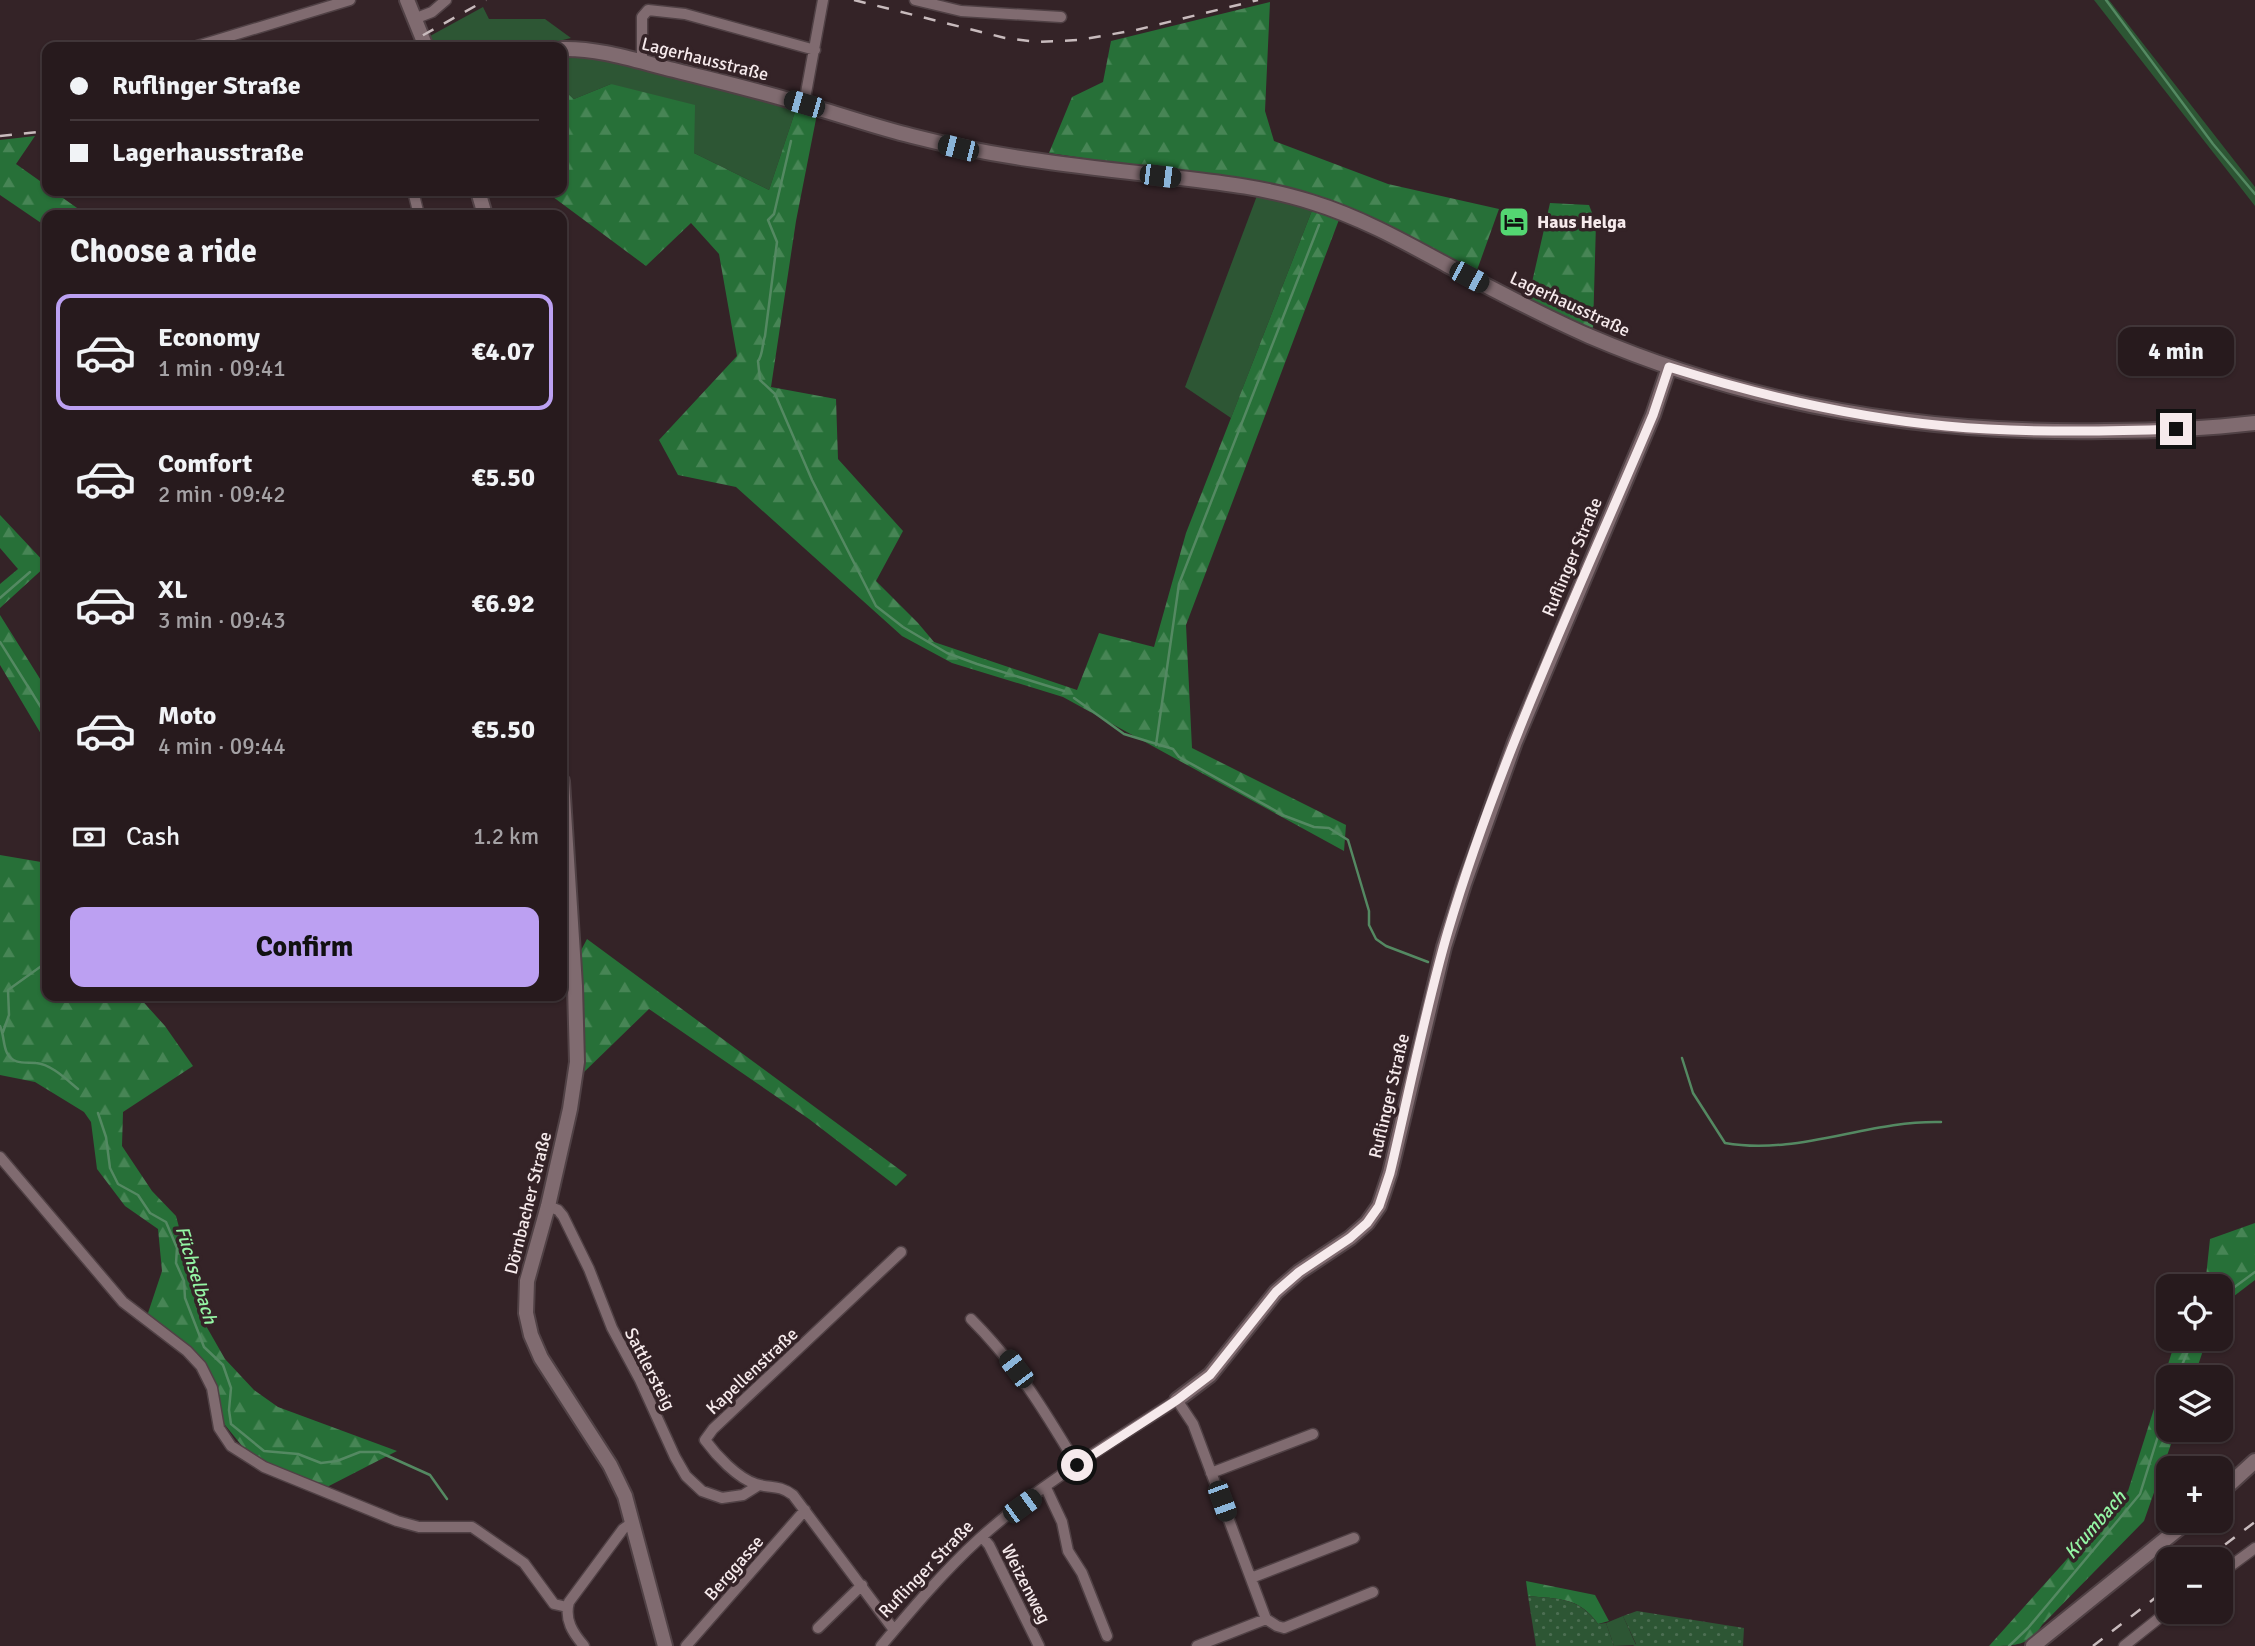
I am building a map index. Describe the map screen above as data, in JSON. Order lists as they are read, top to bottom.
{
  "streets": {
    "street": [
      "Lagerhausstraße",
      "Ruflinger Straße",
      "Dörnbacher Straße",
      "Sattlersteig",
      "Kapellenstraße",
      "Berggasse",
      "Weizenweg"
    ]
  },
  "crossings": [
    ["Lagerhausstraße", "Ruflinger Straße"],
    ["Ruflinger Straße", "Kapellenstraße"],
    ["Ruflinger Straße", "Weizenweg"],
    ["Dörnbacher Straße", "Sattlersteig"],
    ["Sattlersteig", "Kapellenstraße"],
    ["Kapellenstraße", "Berggasse"]
  ],
  "water": ["Füchselbach", "Krumbach"],
  "places": {
    "hotel": ["Haus Helga"]
  },
  "page": {
    "banner": ["Ruflinger Straße", "Lagerhausstraße"],
    "heading": "Choose a ride",
    "list": [
      {
        "name": "Economy",
        "note": "1 min · 09:41",
        "value": "€4.07"
      },
      {
        "name": "Comfort",
        "note": "2 min · 09:42",
        "value": "€5.50"
      },
      {
        "name": "XL",
        "note": "3 min · 09:43",
        "value": "€6.92"
      },
      {
        "name": "Moto",
        "note": "4 min · 09:44",
        "value": "€5.50"
      }
    ],
    "bubble": "4 min",
    "pay": ["Cash", "1.2 km"],
    "buttons": "Confirm",
    "map_buttons": ["+", "−"]
  }
}
